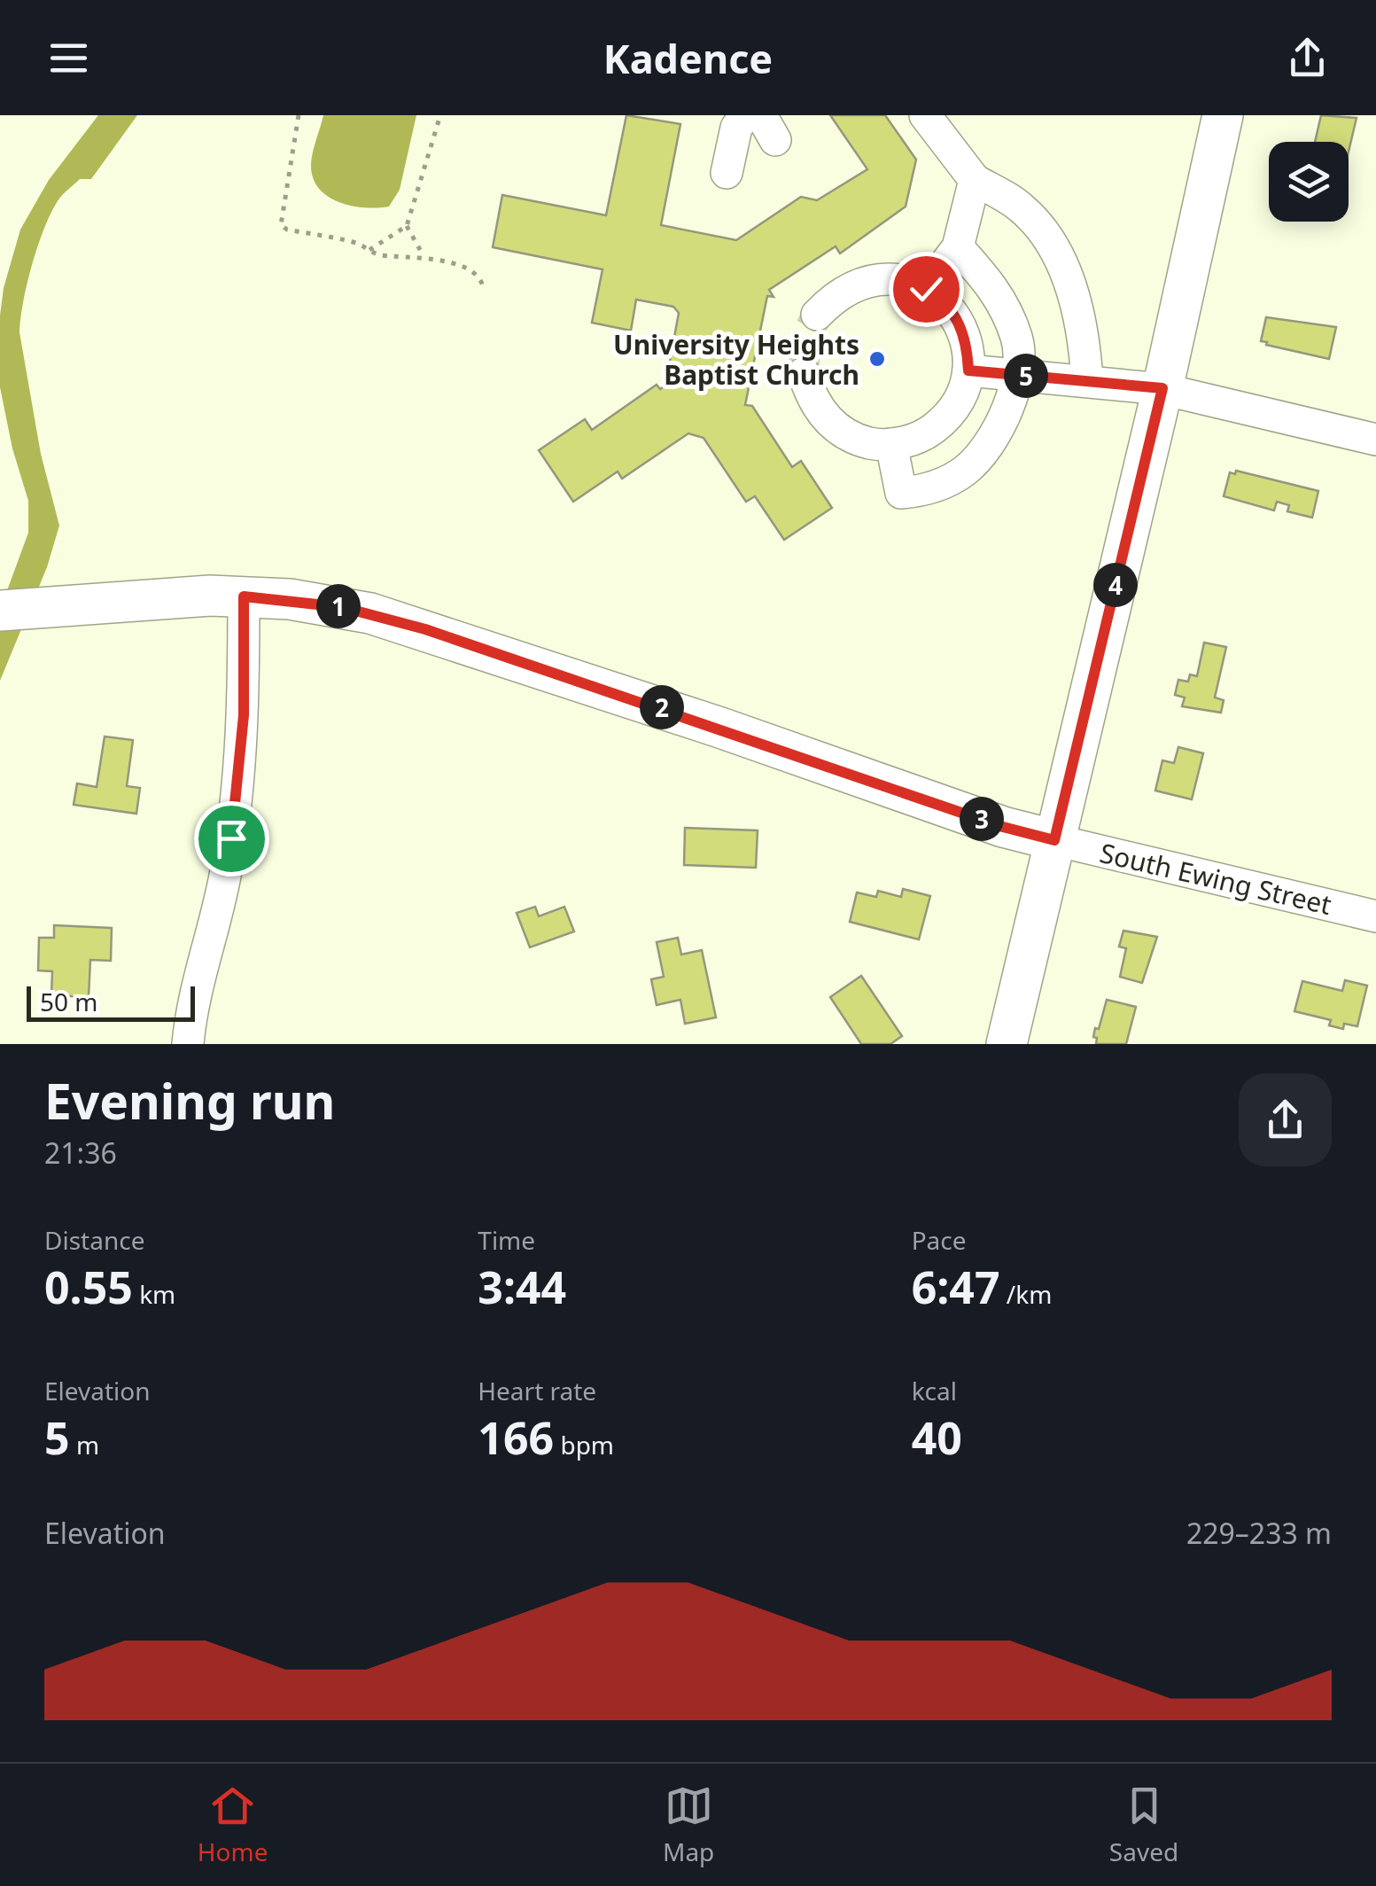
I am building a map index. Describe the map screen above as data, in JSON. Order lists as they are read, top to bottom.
{
  "streets": {
    "street": ["South Ewing Street"]
  },
  "places": ["University Heights Baptist Church"],
  "scale_bar": "50 m",
  "page": {
    "header": "Kadence",
    "pins": [
      "5",
      "4",
      "1",
      "2",
      "3"
    ],
    "scale": "50 m",
    "heading": ["Evening run", "21:36"],
    "stats": [
      ["Distance", "0.55 km"],
      ["Time", "3:44"],
      ["Pace", "6:47 /km"],
      ["Elevation", "5 m"],
      ["Heart rate", "166 bpm"],
      ["kcal", "40"]
    ],
    "chart": ["Elevation", "229–233 m"],
    "tabs": ["Home", "Map", "Saved"]
  }
}
